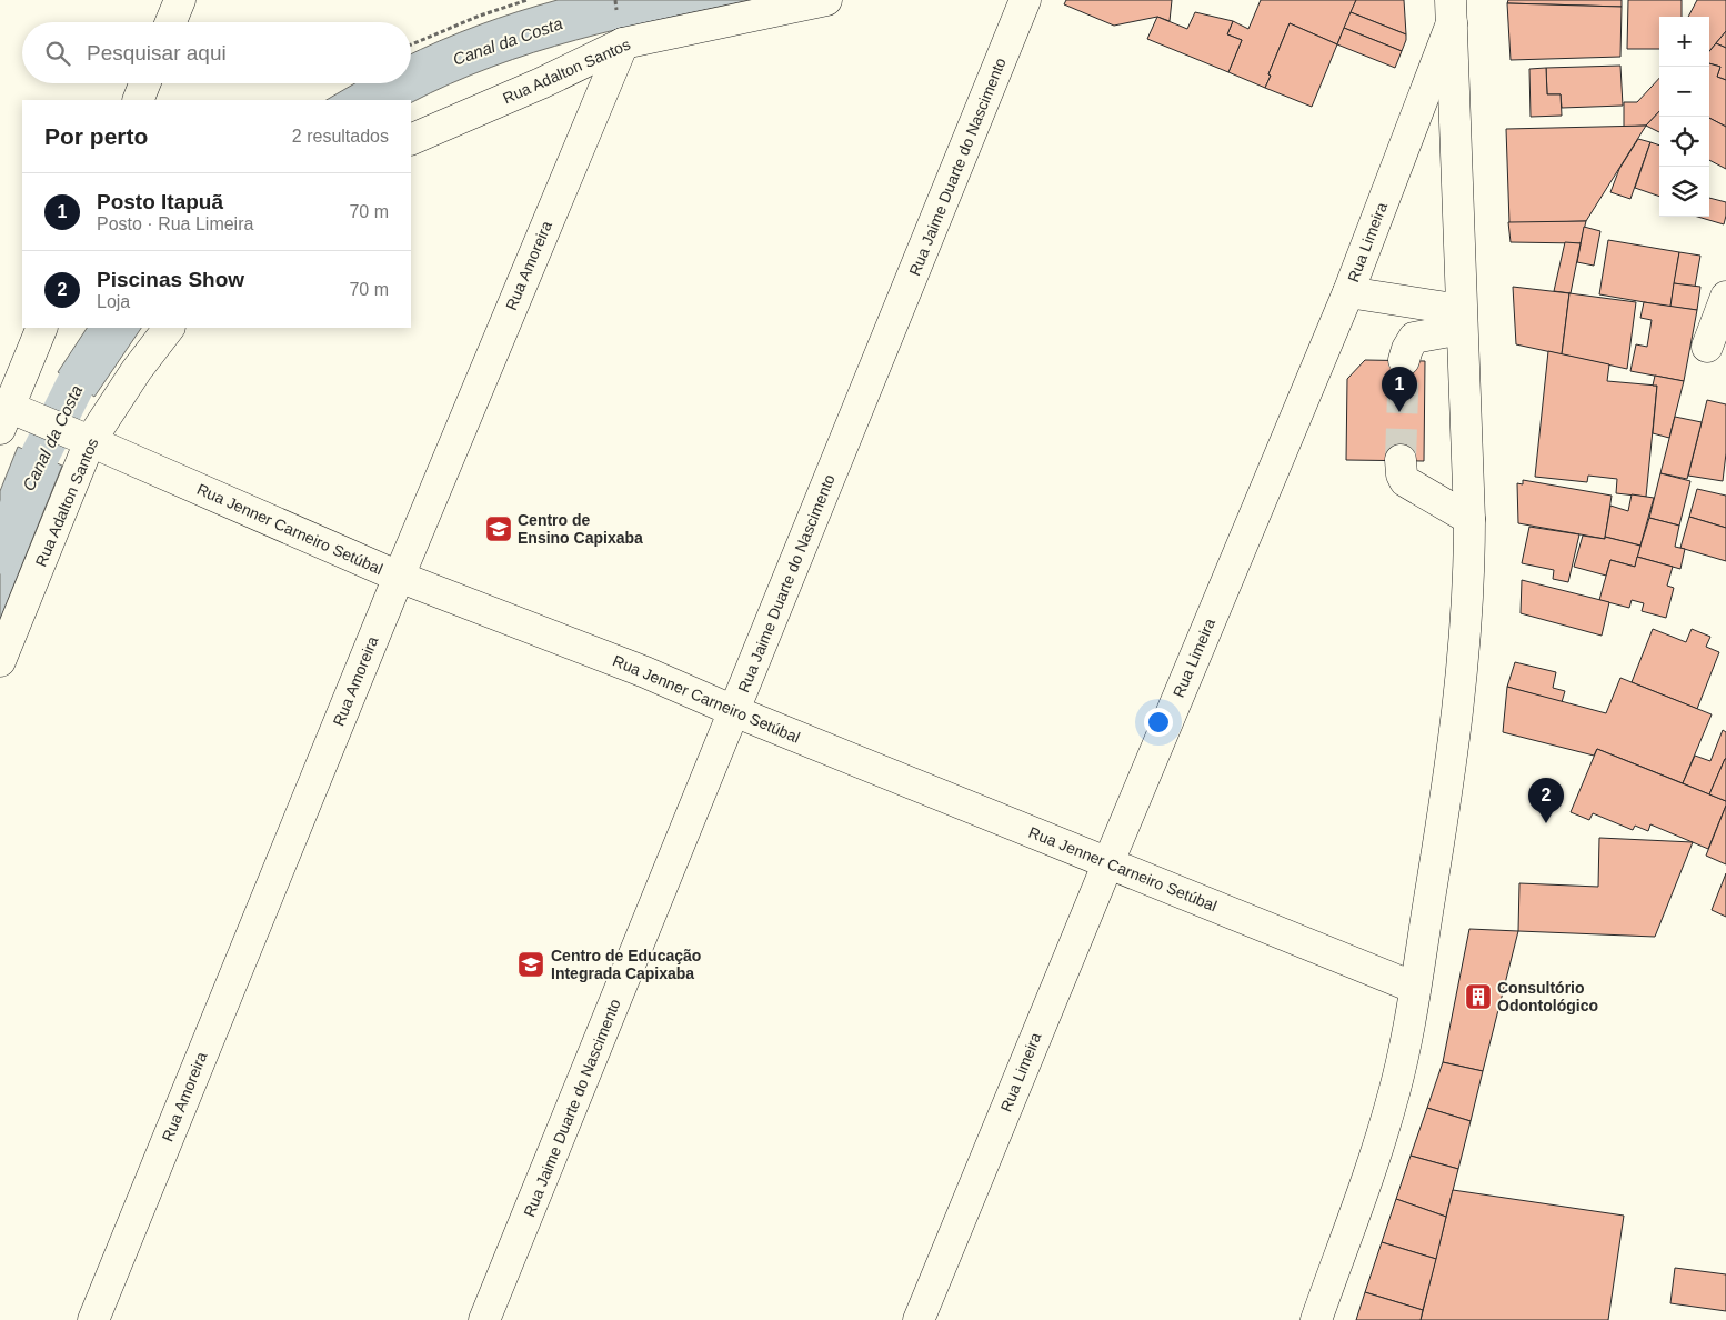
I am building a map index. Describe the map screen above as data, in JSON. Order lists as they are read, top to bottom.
{
  "streets": {
    "street": [
      "Rua Adalton Santos",
      "Rua Jaime Duarte do Nascimento",
      "Rua Limeira",
      "Rua Amoreira",
      "Rua Jenner Carneiro Setúbal"
    ]
  },
  "crossings": [
    ["Rua Adalton Santos", "Rua Amoreira"],
    ["Rua Adalton Santos", "Rua Jenner Carneiro Setúbal"],
    ["Rua Jaime Duarte do Nascimento", "Rua Jenner Carneiro Setúbal"],
    ["Rua Limeira", "Rua Jenner Carneiro Setúbal"],
    ["Rua Amoreira", "Rua Jenner Carneiro Setúbal"]
  ],
  "water": ["Canal da Costa"],
  "places": {
    "school or university": ["Centro de Ensino Capixaba", "Centro de Educação Integrada Capixaba"],
    "building": ["Consultório Odontológico"]
  },
  "page": {
    "map_buttons": ["+", "−"],
    "search": "Pesquisar aqui",
    "heading": ["Por perto", "2 resultados"],
    "list": [
      {
        "mark": "1",
        "name": "Posto Itapuã",
        "note": "Posto · Rua Limeira",
        "value": "70 m"
      },
      {
        "mark": "2",
        "name": "Piscinas Show",
        "note": "Loja",
        "value": "70 m"
      }
    ],
    "pins": ["1", "2"]
  }
}
